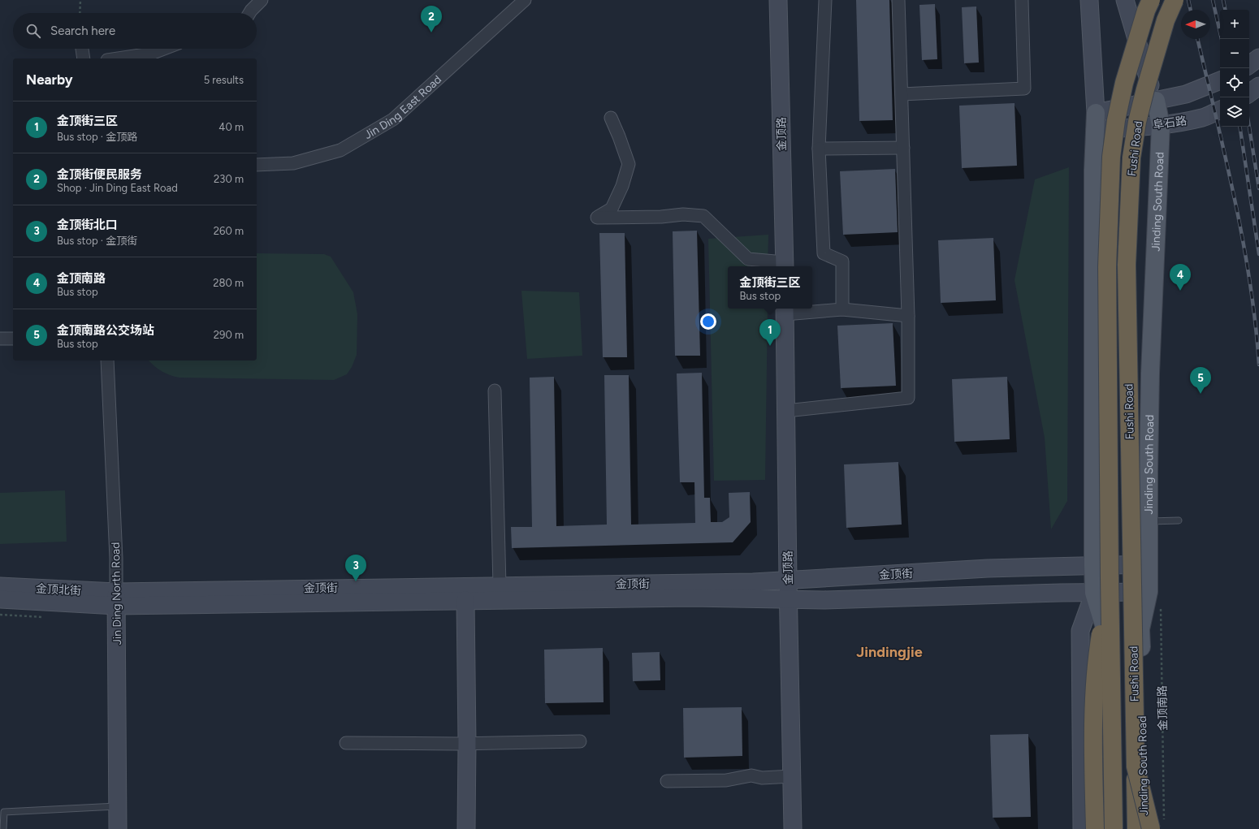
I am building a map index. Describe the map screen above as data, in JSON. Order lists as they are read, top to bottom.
{
  "streets": {
    "highway": ["Fushi Road"],
    "main road": [
      "阜石路",
      "金顶路",
      "Jinding South Road",
      "金顶街",
      "金顶北街",
      "Jin Ding North Road"
    ],
    "street": ["Jin Ding East Road"],
    "path": ["金顶南路"]
  },
  "crossings": [
    ["阜石路", "Jinding South Road"],
    ["金顶路", "金顶街"],
    ["Jinding South Road", "金顶街"],
    ["Jinding South Road", "金顶南路"],
    ["金顶街", "金顶北街"],
    ["金顶街", "Jin Ding North Road"],
    ["金顶街", "金顶南路"],
    ["金顶北街", "Jin Ding North Road"]
  ],
  "districts": ["Jindingjie"],
  "north": "left",
  "page": {
    "pins": [
      "2",
      "4",
      "1",
      "5",
      "3"
    ],
    "map_buttons": ["+", "−"],
    "search": "Search here",
    "heading": ["Nearby", "5 results"],
    "list": [
      {
        "mark": "1",
        "name": "金顶街三区",
        "note": "Bus stop · 金顶路",
        "value": "40 m"
      },
      {
        "mark": "2",
        "name": "金顶街便民服务",
        "note": "Shop · Jin Ding East Road",
        "value": "230 m"
      },
      {
        "mark": "3",
        "name": "金顶街北口",
        "note": "Bus stop · 金顶街",
        "value": "260 m"
      },
      {
        "mark": "4",
        "name": "金顶南路",
        "note": "Bus stop",
        "value": "280 m"
      },
      {
        "mark": "5",
        "name": "金顶南路公交场站",
        "note": "Bus stop",
        "value": "290 m"
      }
    ],
    "popup": ["金顶街三区", "Bus stop"]
  }
}
